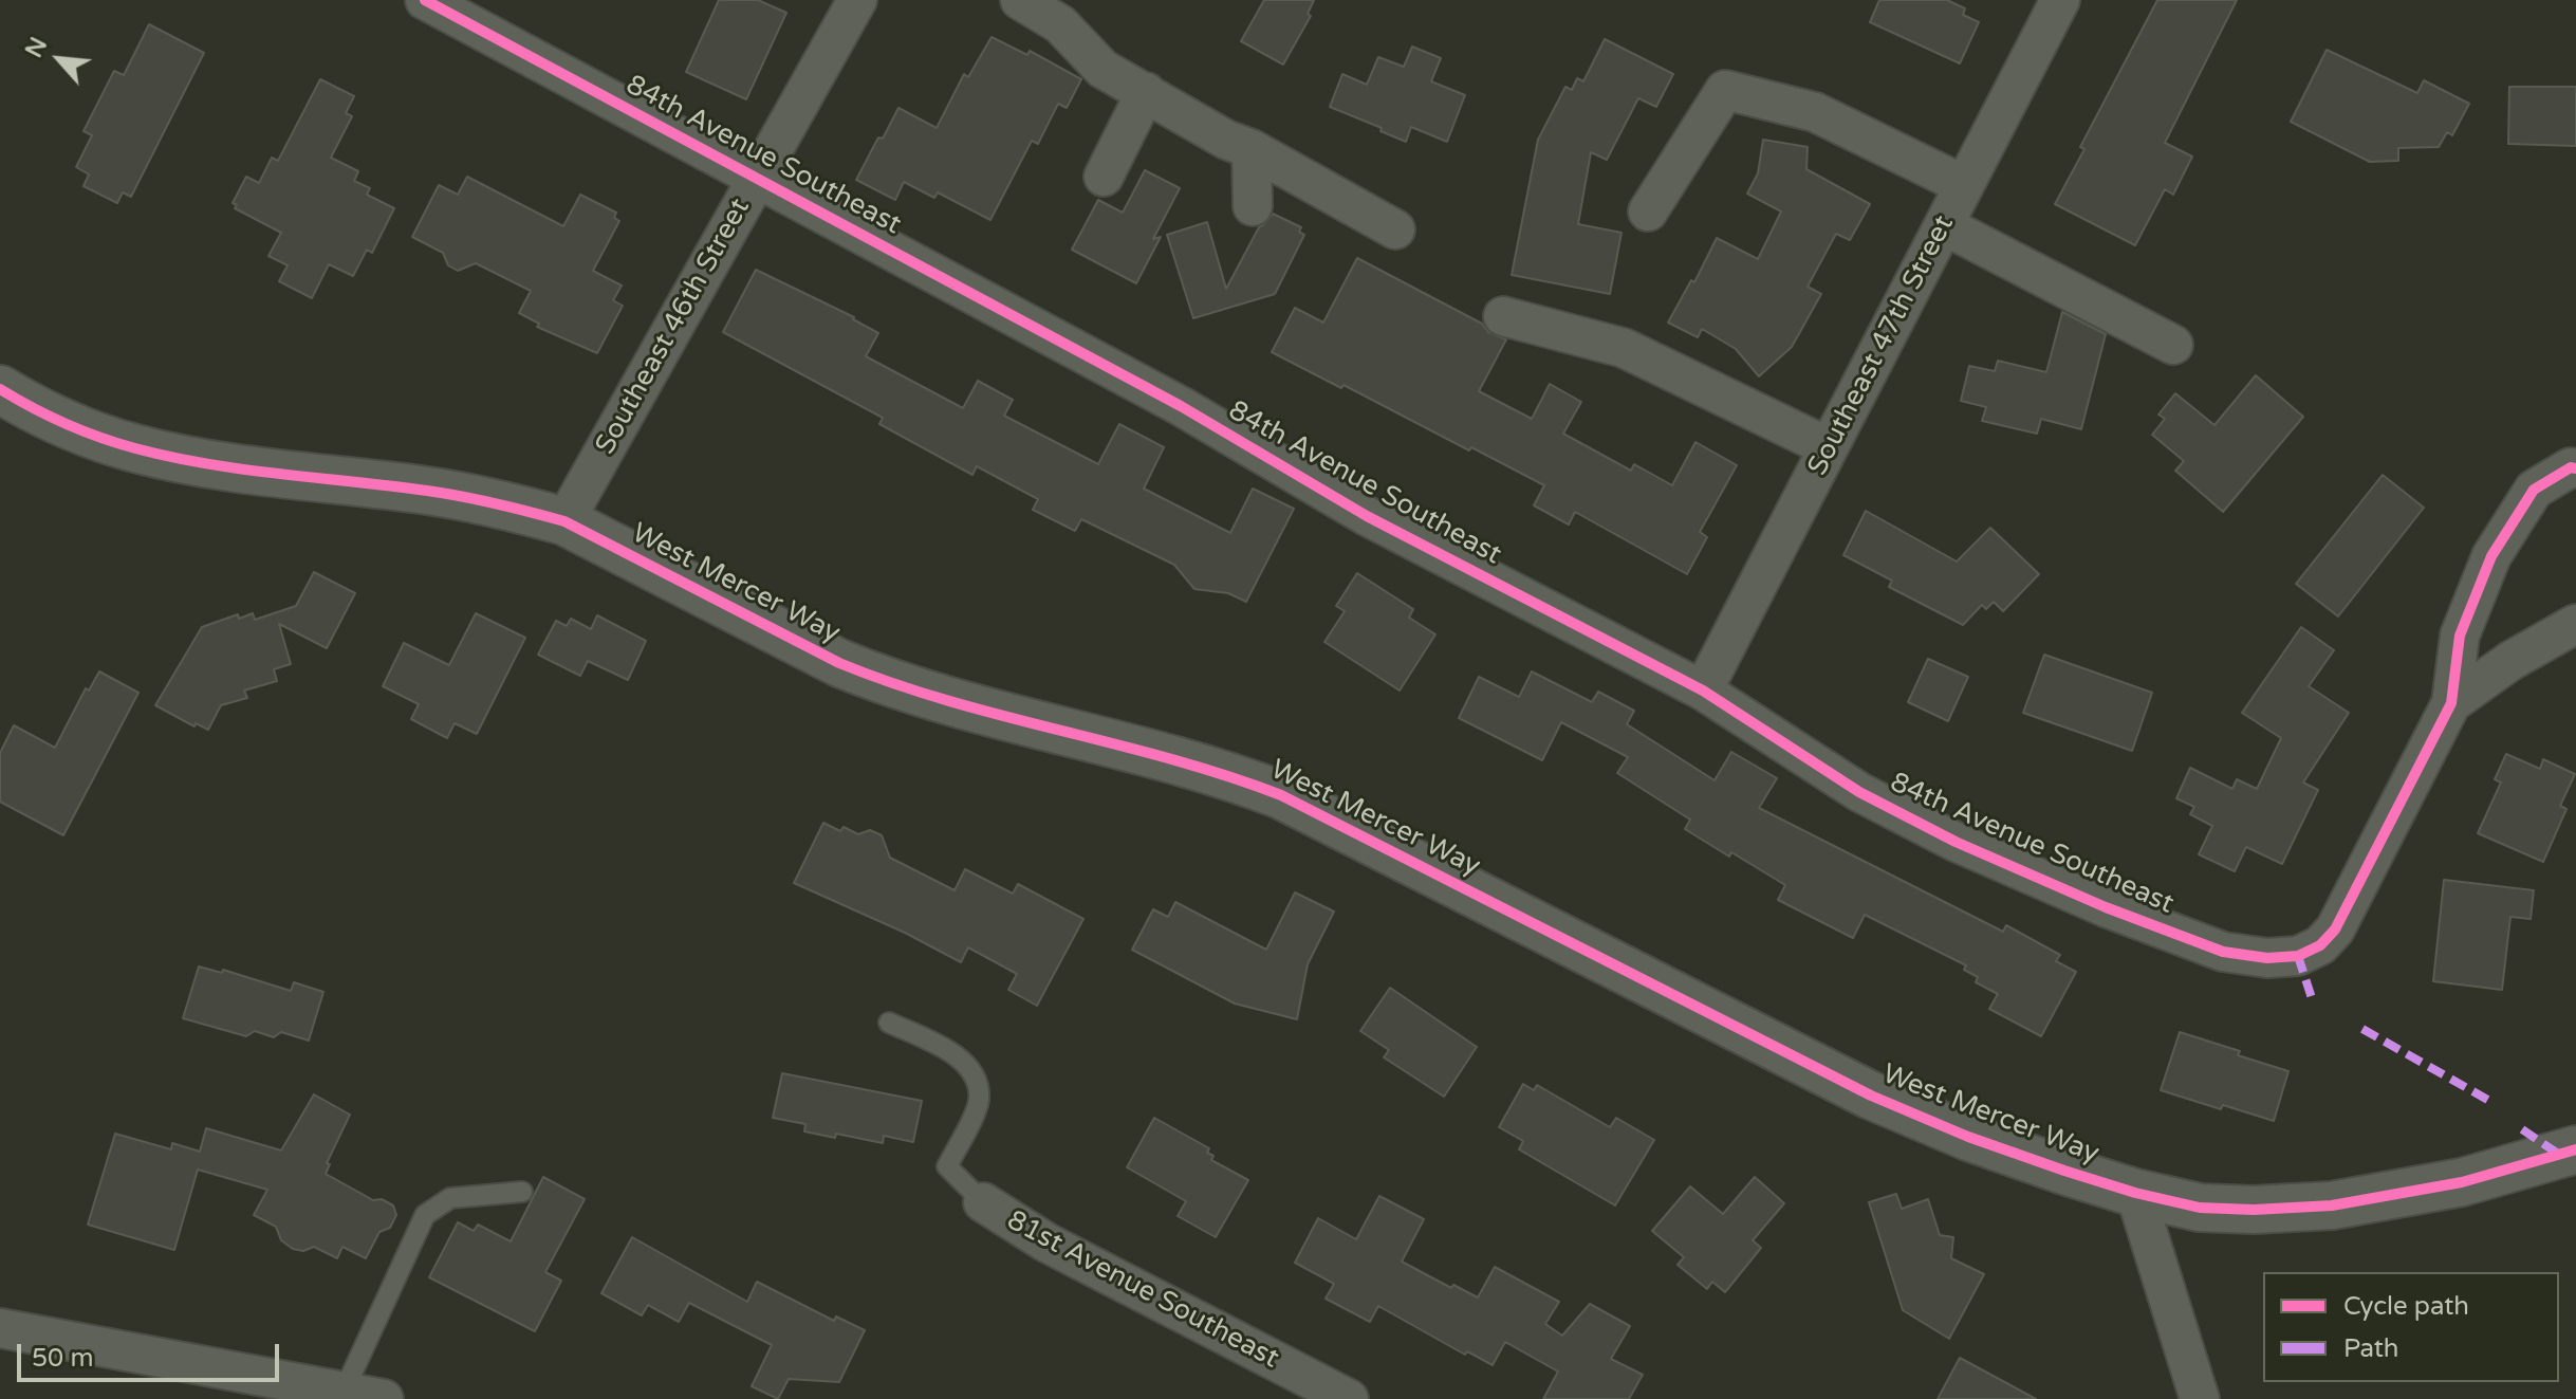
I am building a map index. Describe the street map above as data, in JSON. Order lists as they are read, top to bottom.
{
  "streets": {
    "street": [
      "84th Avenue Southeast",
      "Southeast 46th Street",
      "Southeast 47th Street",
      "West Mercer Way",
      "81st Avenue Southeast"
    ]
  },
  "crossings": [
    ["84th Avenue Southeast", "Southeast 46th Street"],
    ["84th Avenue Southeast", "Southeast 47th Street"],
    ["Southeast 46th Street", "West Mercer Way"]
  ],
  "legend": ["Cycle path", "Path"],
  "scale_bar": "50 m",
  "north": "top left"
}
